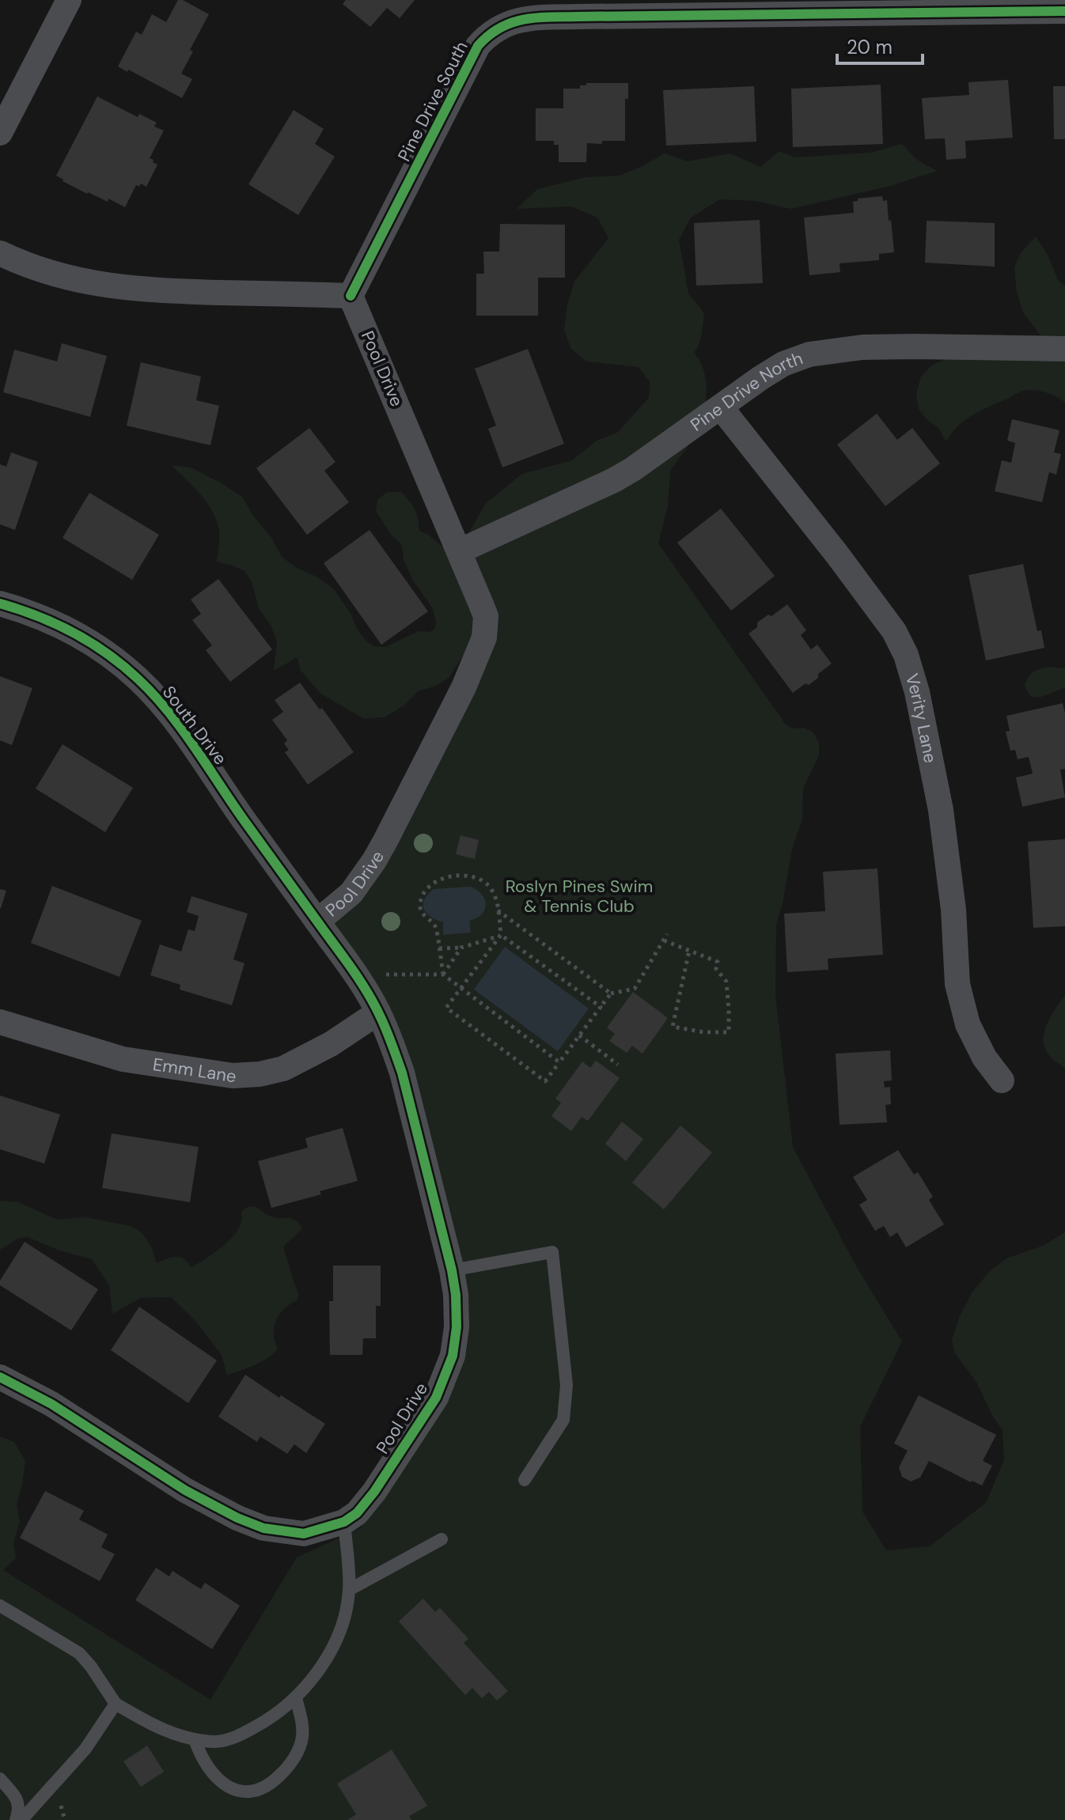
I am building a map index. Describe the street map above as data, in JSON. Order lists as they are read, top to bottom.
{
  "streets": {
    "street": [
      "Pine Drive South",
      "Pool Drive",
      "Pine Drive North",
      "Verity Lane",
      "South Drive",
      "Emm Lane"
    ]
  },
  "crossings": [
    ["Pine Drive South", "Pool Drive"],
    ["Pool Drive", "Pine Drive North"],
    ["Pool Drive", "South Drive"],
    ["Pool Drive", "Emm Lane"],
    ["Pine Drive North", "Verity Lane"]
  ],
  "parks": ["Roslyn Pines Swim & Tennis Club"],
  "scale_bar": "20 m"
}
